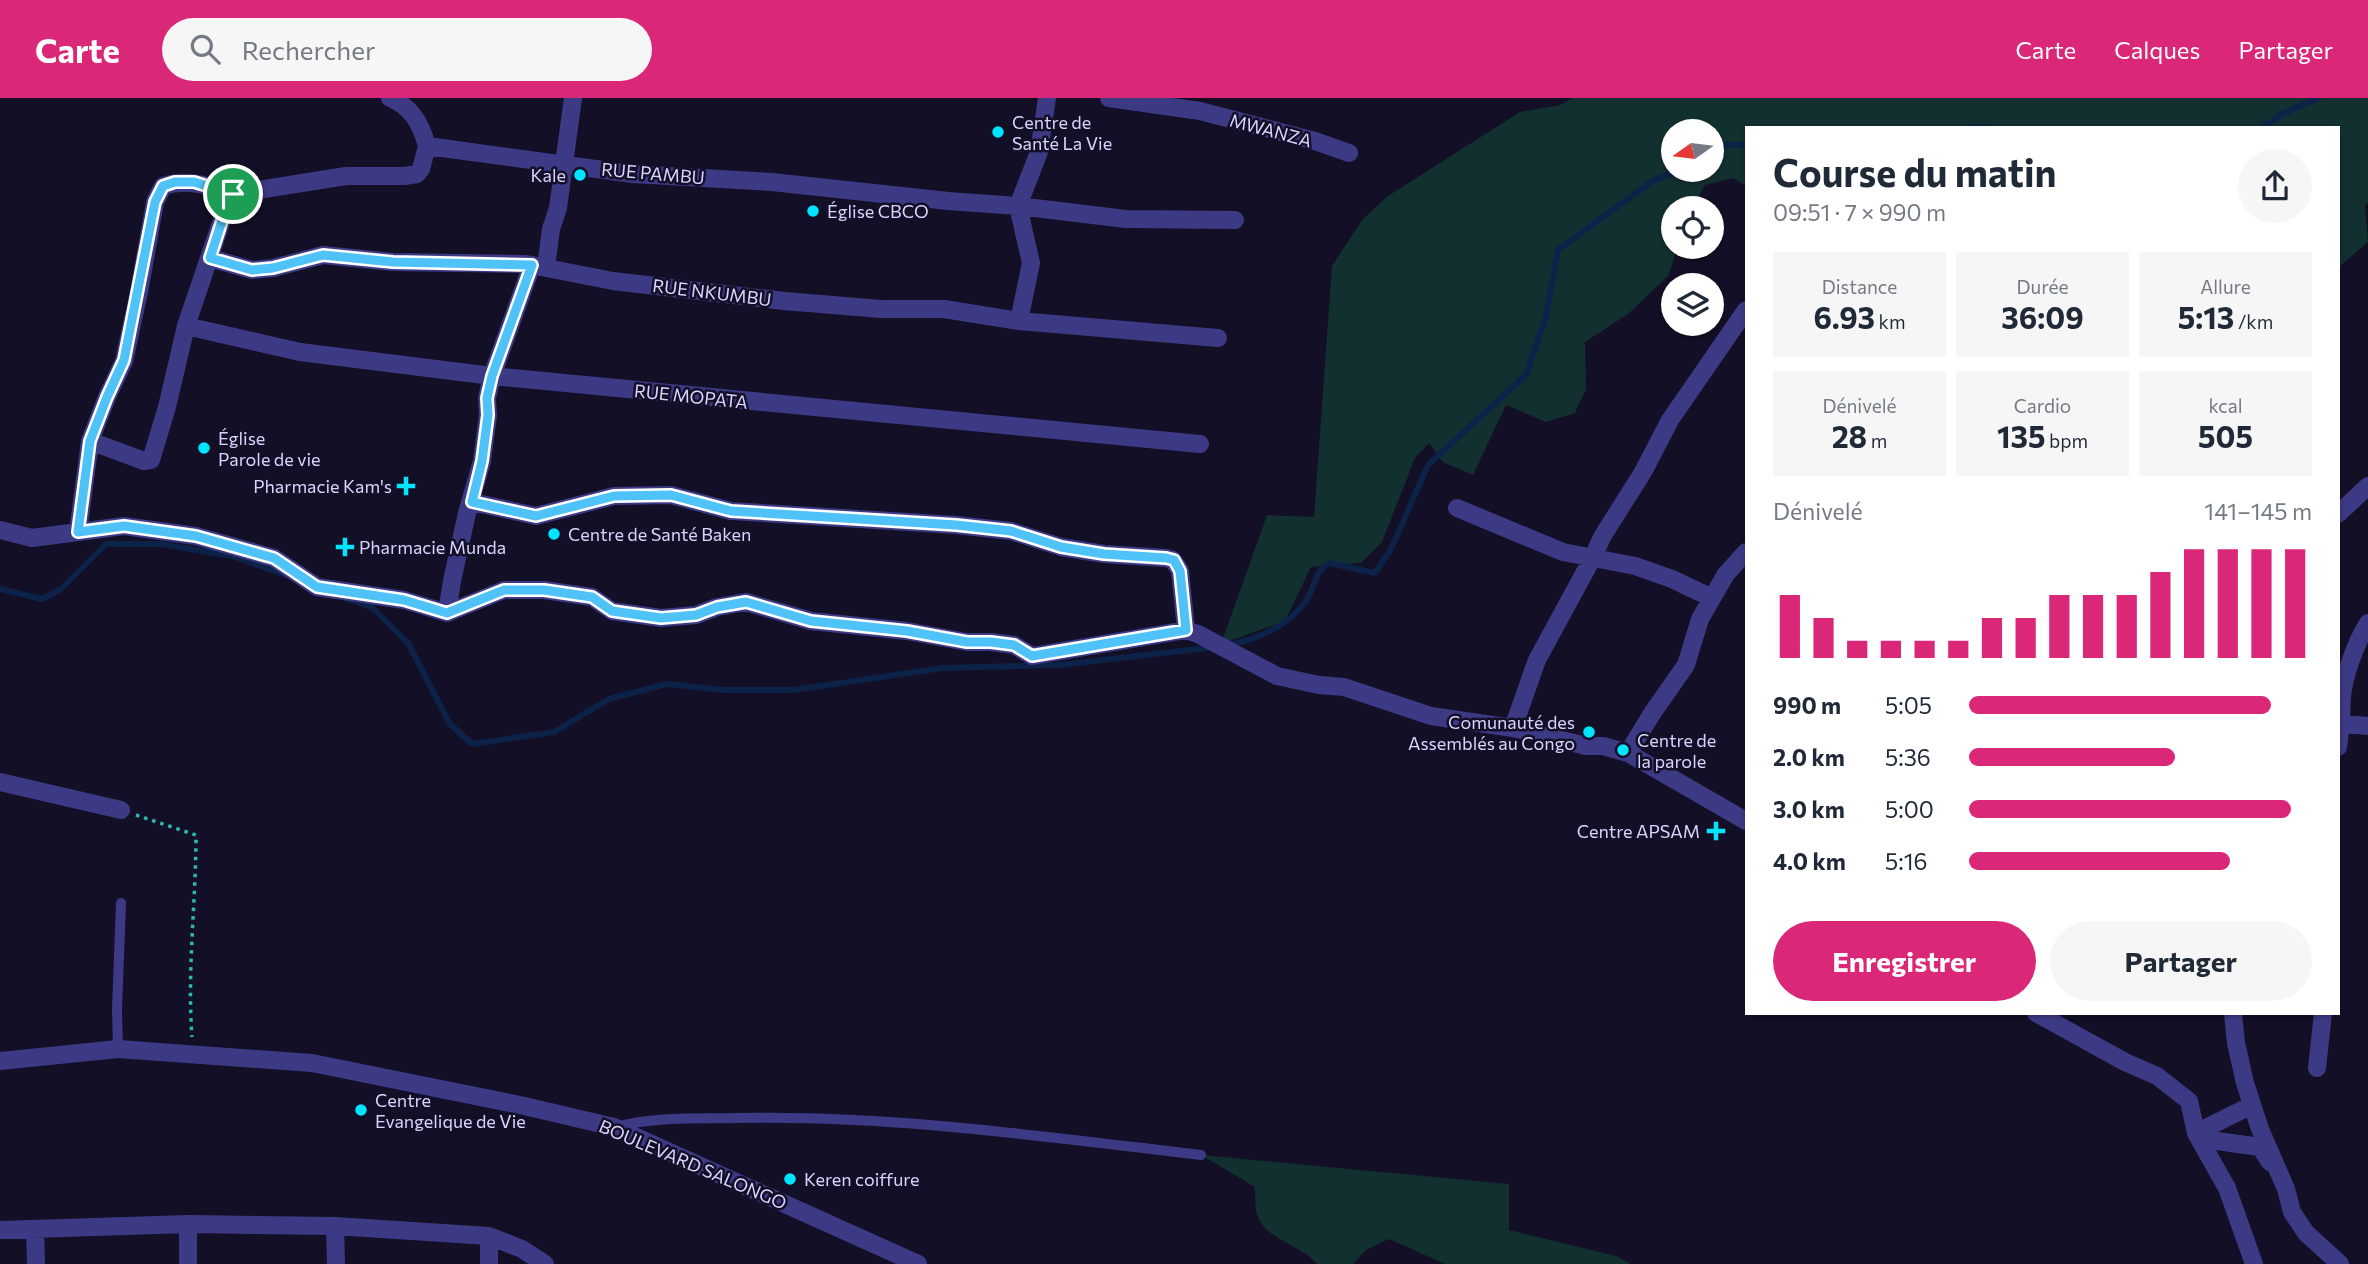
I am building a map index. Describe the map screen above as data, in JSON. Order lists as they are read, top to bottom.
{
  "streets": {
    "street": [
      "MWANZA",
      "RUE PAMBU",
      "RUE NKUMBU",
      "RUE MOPATA",
      "BOULEVARD SALONGO"
    ]
  },
  "places": {
    "other": [
      "Centre de Santé La Vie",
      "Kale",
      "Église CBCO",
      "Église Parole de vie",
      "Centre de Santé Baken",
      "Comunauté des Assemblés au Congo",
      "Centre de la parole",
      "Centre Evangelique de Vie",
      "Keren coiffure"
    ],
    "health": ["Pharmacie Kam's", "Pharmacie Munda", "Centre APSAM"]
  },
  "north": "left",
  "page": {
    "header": "Carte",
    "search": "Rechercher",
    "nav": ["Carte", "Calques", "Partager"],
    "heading": ["Course du matin", "09:51 · 7 × 990 m"],
    "stats": [
      ["Distance", "6.93 km"],
      ["Durée", "36:09"],
      ["Allure", "5:13 /km"],
      ["Dénivelé", "28 m"],
      ["Cardio", "135 bpm"],
      ["kcal", "505"]
    ],
    "chart": ["Dénivelé", "141–145 m"],
    "list": [
      {
        "name": "990 m",
        "note": "5:05"
      },
      {
        "name": "2.0 km",
        "note": "5:36"
      },
      {
        "name": "3.0 km",
        "note": "5:00"
      },
      {
        "name": "4.0 km",
        "note": "5:16"
      }
    ],
    "buttons": ["Enregistrer", "Partager"]
  }
}
